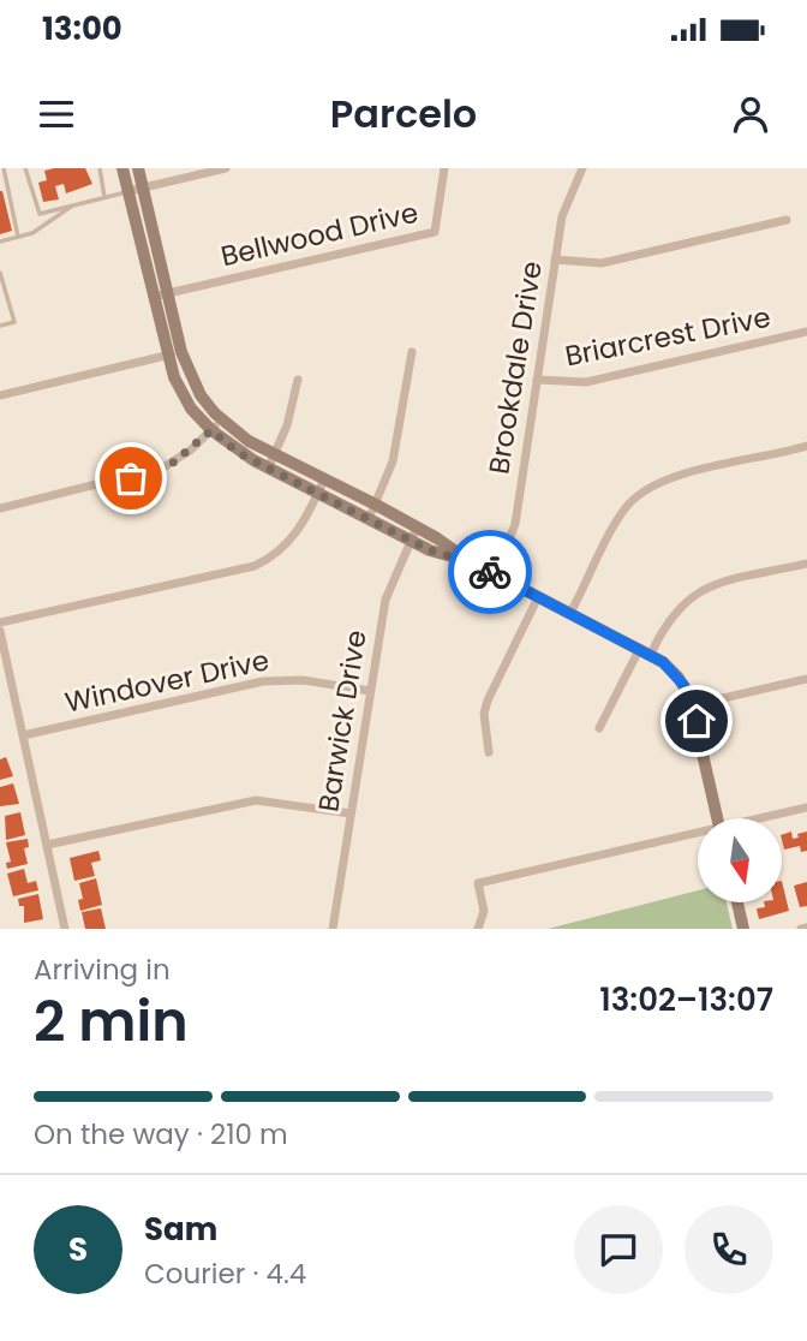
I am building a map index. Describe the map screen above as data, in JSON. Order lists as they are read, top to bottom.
{
  "streets": {
    "street": [
      "Bellwood Drive",
      "Briarcrest Drive",
      "Brookdale Drive",
      "Windover Drive",
      "Barwick Drive"
    ]
  },
  "crossings": [
    ["Briarcrest Drive", "Brookdale Drive"],
    ["Windover Drive", "Barwick Drive"]
  ],
  "north": "bottom",
  "page": {
    "status": "13:00",
    "header": "Parcelo",
    "heading": ["2 min", "Arriving in", "13:02–13:07"],
    "panel": ["Sam", "Courier · 4.4"],
    "bar": "On the way · 210 m",
    "round": "S"
  }
}
